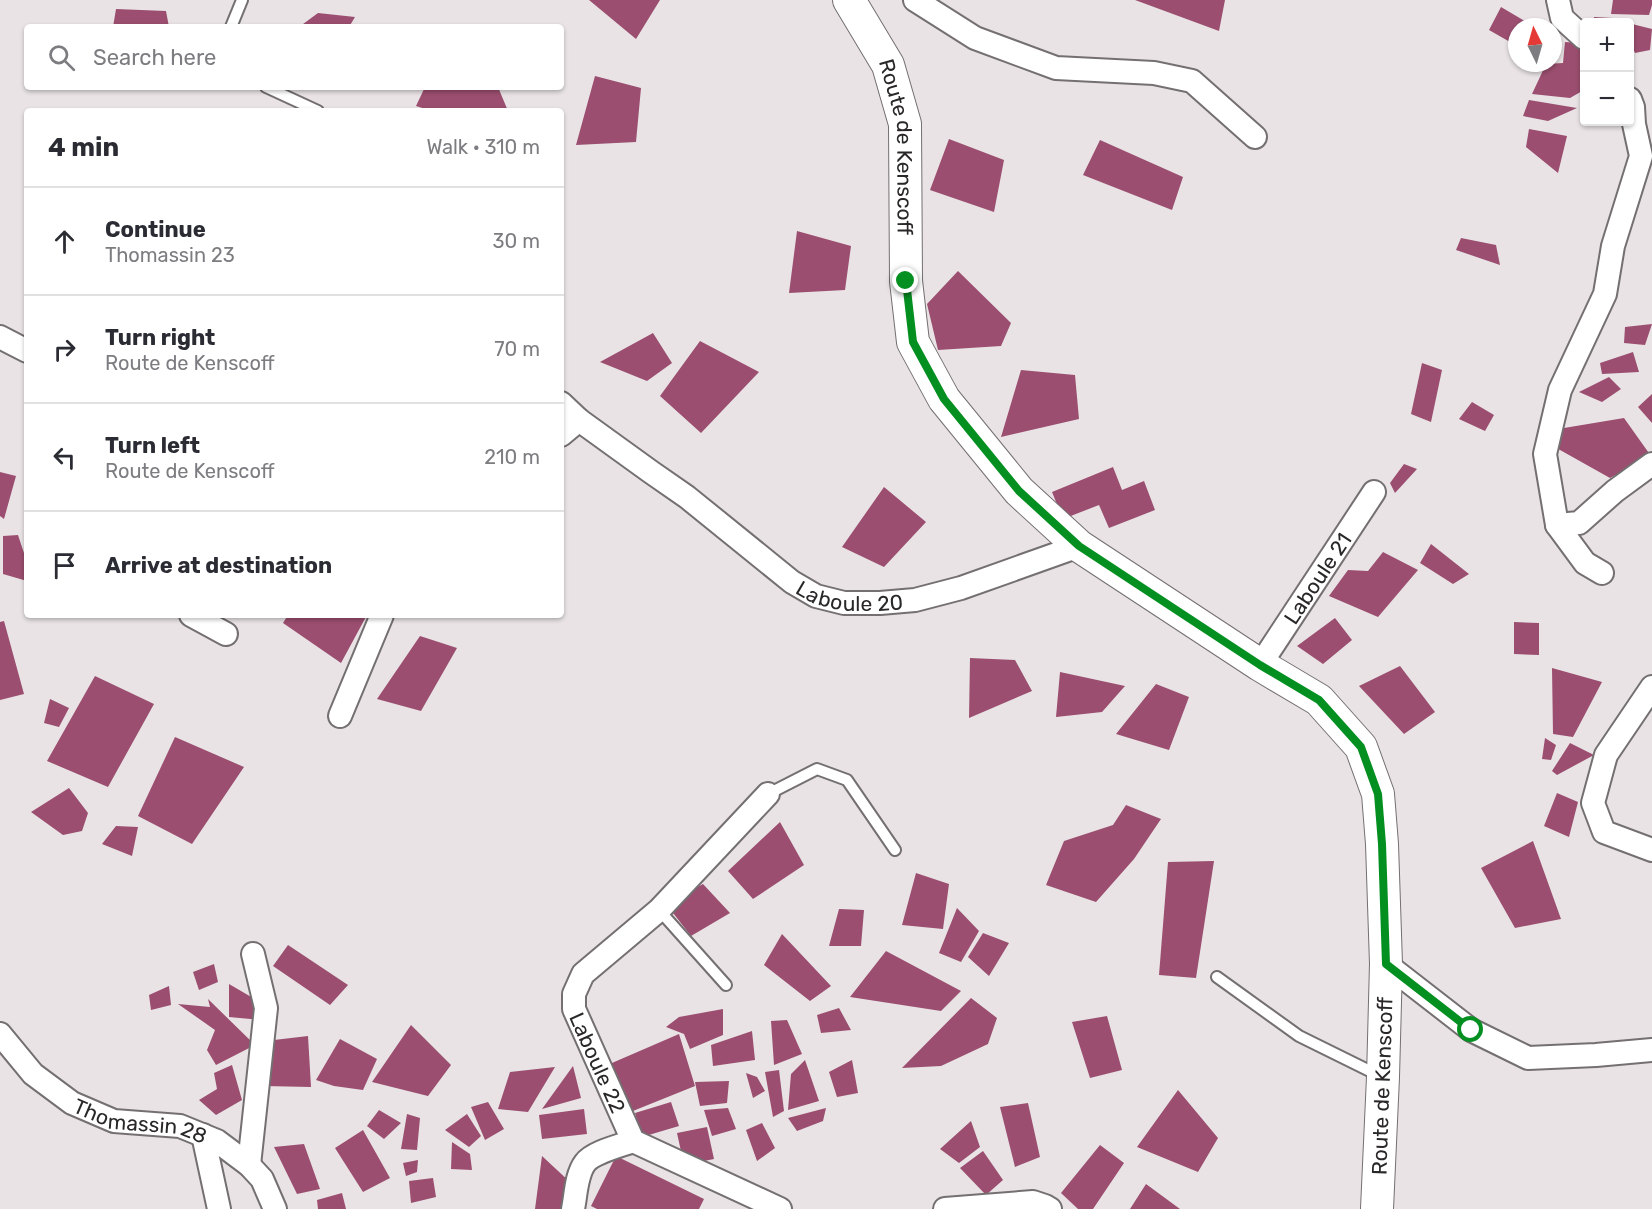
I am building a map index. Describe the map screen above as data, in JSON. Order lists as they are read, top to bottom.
{
  "streets": {
    "main road": ["Route de Kenscoff"],
    "street": [
      "Laboule 21",
      "Laboule 20",
      "Laboule 22",
      "Thomassin 28"
    ]
  },
  "crossings": [
    ["Route de Kenscoff", "Laboule 21"],
    ["Route de Kenscoff", "Laboule 20"]
  ],
  "north": "top",
  "page": {
    "map_buttons": ["+", "−"],
    "search": "Search here",
    "heading": ["4 min", "Walk · 310 m"],
    "list": [
      ["Continue", "Thomassin 23", "30 m"],
      ["Turn right", "Route de Kenscoff", "70 m"],
      ["Turn left", "Route de Kenscoff", "210 m"],
      "Arrive at destination"
    ]
  }
}
